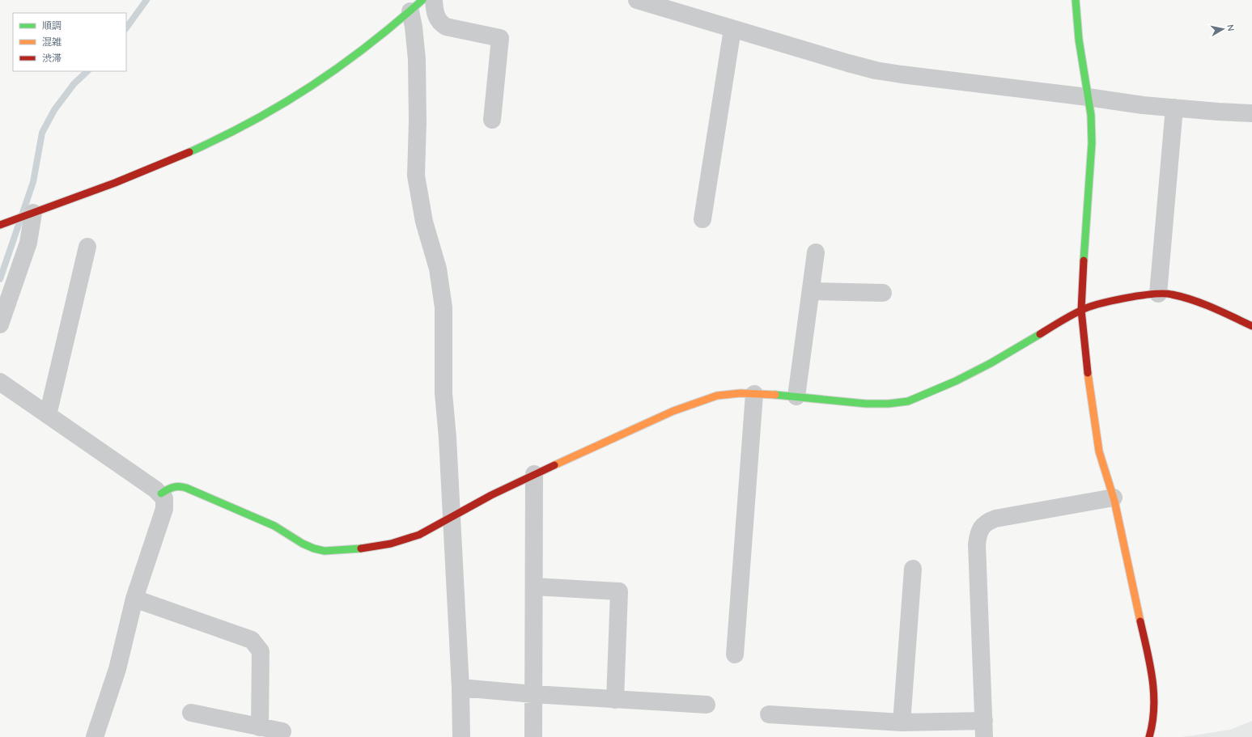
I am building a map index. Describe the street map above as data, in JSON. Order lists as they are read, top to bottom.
{
  "legend": ["順調", "混雑", "渋滞"],
  "north": "right"
}
